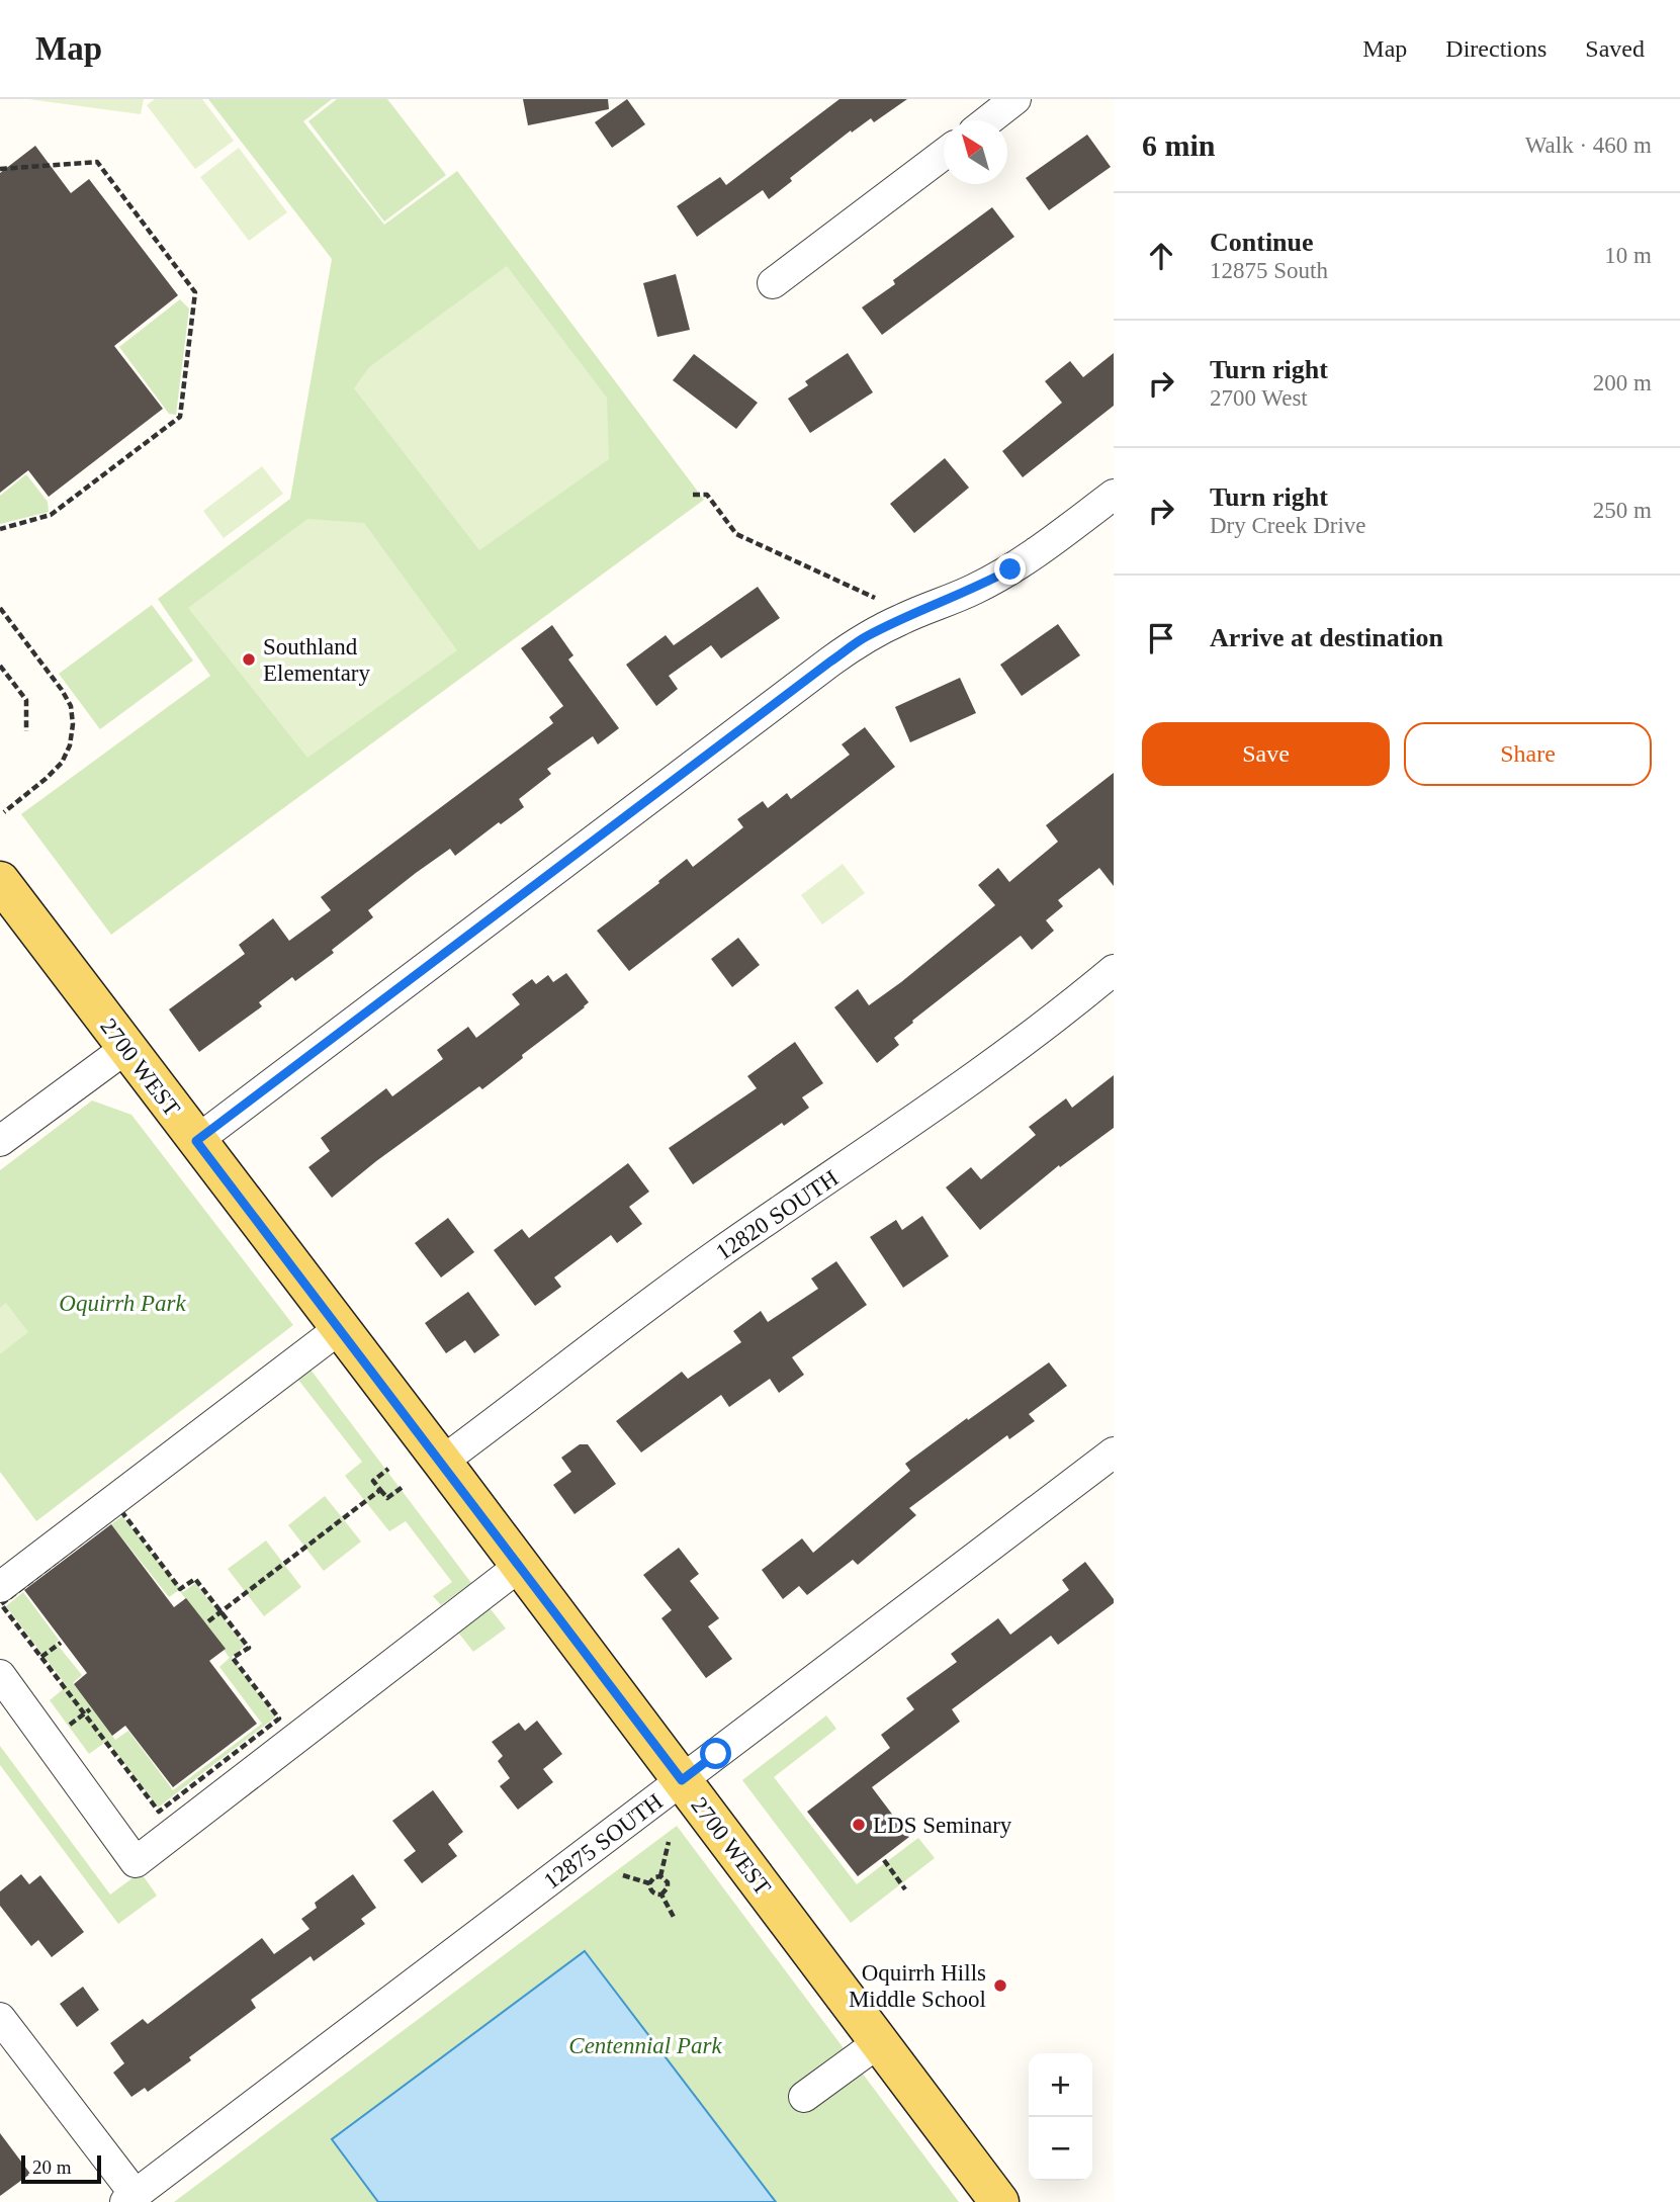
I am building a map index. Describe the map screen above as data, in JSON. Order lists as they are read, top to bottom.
{
  "streets": {
    "main road": ["2700 WEST"],
    "street": ["12820 SOUTH", "12875 SOUTH"]
  },
  "crossings": [
    ["2700 WEST", "12820 SOUTH"],
    ["2700 WEST", "12875 SOUTH"]
  ],
  "parks": ["Oquirrh Park", "Centennial Park"],
  "places": ["Southland Elementary", "LDS Seminary", "Oquirrh Hills Middle School"],
  "scale_bar": "20 m",
  "north": "top left",
  "page": {
    "header": "Map",
    "nav": ["Map", "Directions", "Saved"],
    "heading": ["6 min", "Walk · 460 m"],
    "list": [
      ["Continue", "12875 South", "10 m"],
      ["Turn right", "2700 West", "200 m"],
      ["Turn right", "Dry Creek Drive", "250 m"],
      "Arrive at destination"
    ],
    "buttons": ["Save", "Share"],
    "map_buttons": ["+", "−"],
    "scale": "20 m"
  }
}
